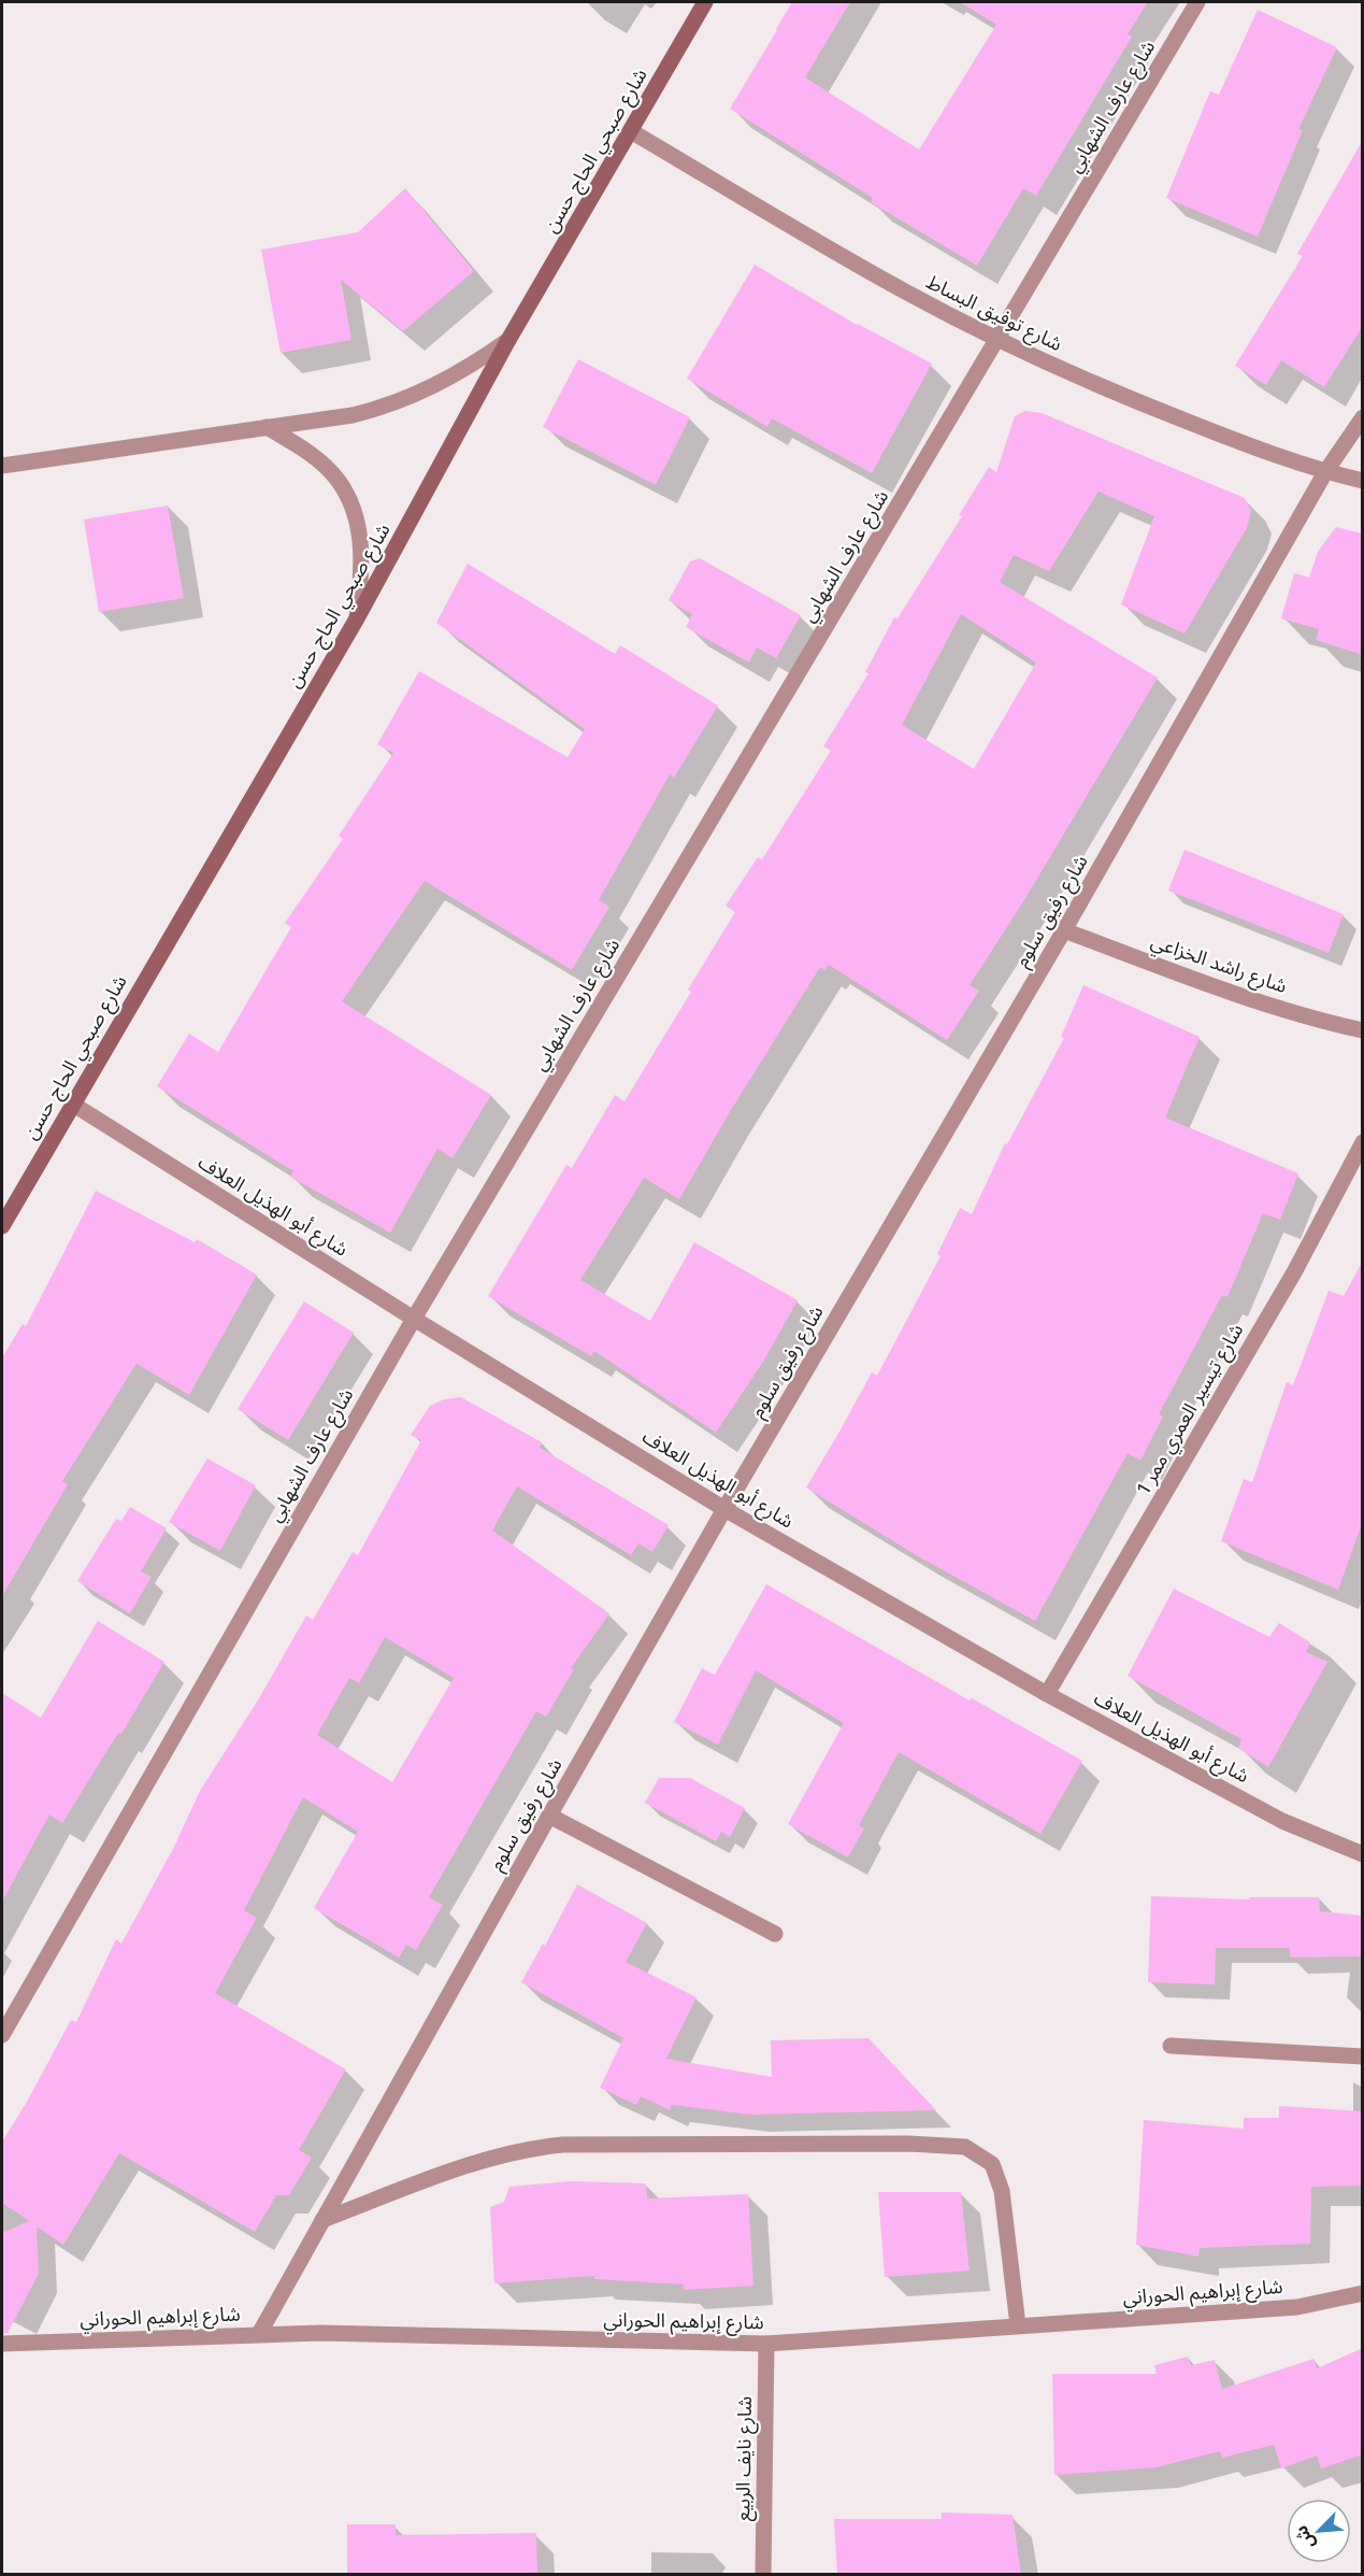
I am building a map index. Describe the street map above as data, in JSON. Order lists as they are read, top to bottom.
{
  "streets": {
    "street": [
      "شارع عارف الشهابي",
      "شارع صبحي الحاج حسن",
      "شارع توفيق البساط",
      "شارع رفيق سلوم",
      "شارع راشد الخزاعي",
      "شارع أبو الهذيل العلاف",
      "شارع تيسير العمري ممر 1",
      "شارع إبراهيم الحوراني",
      "شارع نايف الربيع"
    ]
  },
  "crossings": [
    ["شارع عارف الشهابي", "شارع توفيق البساط"],
    ["شارع عارف الشهابي", "شارع أبو الهذيل العلاف"],
    ["شارع صبحي الحاج حسن", "شارع توفيق البساط"],
    ["شارع صبحي الحاج حسن", "شارع أبو الهذيل العلاف"],
    ["شارع توفيق البساط", "شارع رفيق سلوم"],
    ["شارع رفيق سلوم", "شارع راشد الخزاعي"],
    ["شارع رفيق سلوم", "شارع أبو الهذيل العلاف"],
    ["شارع رفيق سلوم", "شارع إبراهيم الحوراني"],
    ["شارع أبو الهذيل العلاف", "شارع تيسير العمري ممر 1"],
    ["شارع إبراهيم الحوراني", "شارع نايف الربيع"]
  ],
  "north": "bottom left"
}
